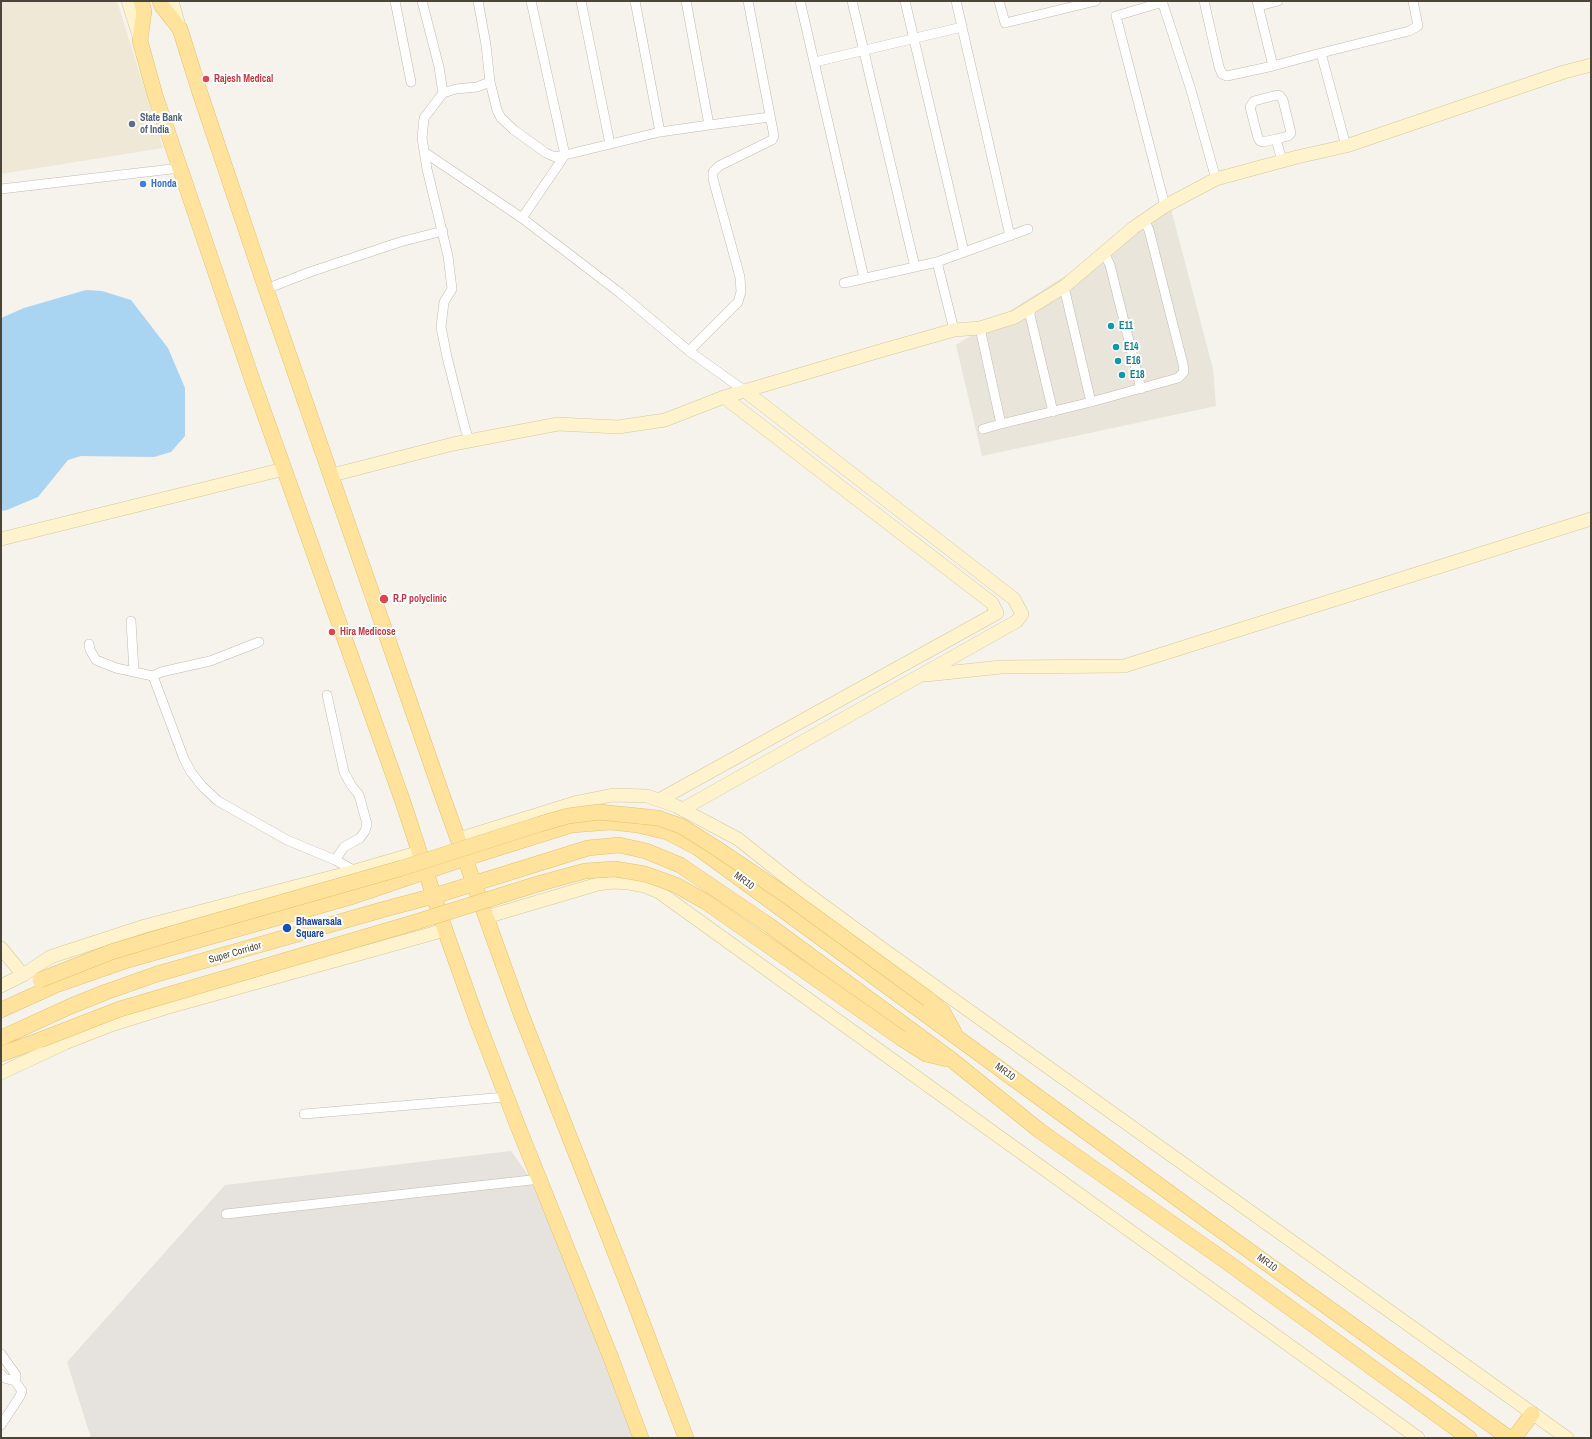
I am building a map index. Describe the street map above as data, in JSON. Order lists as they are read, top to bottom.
{
  "streets": {
    "main road": ["MR10", "Super Corridor"]
  },
  "places": [
    "Rajesh Medical",
    "State Bank of India",
    "Honda",
    "E11",
    "E14",
    "E16",
    "E18",
    "R.P polyclinic",
    "Hira Medicose",
    "Bhawarsala Square"
  ]
}
